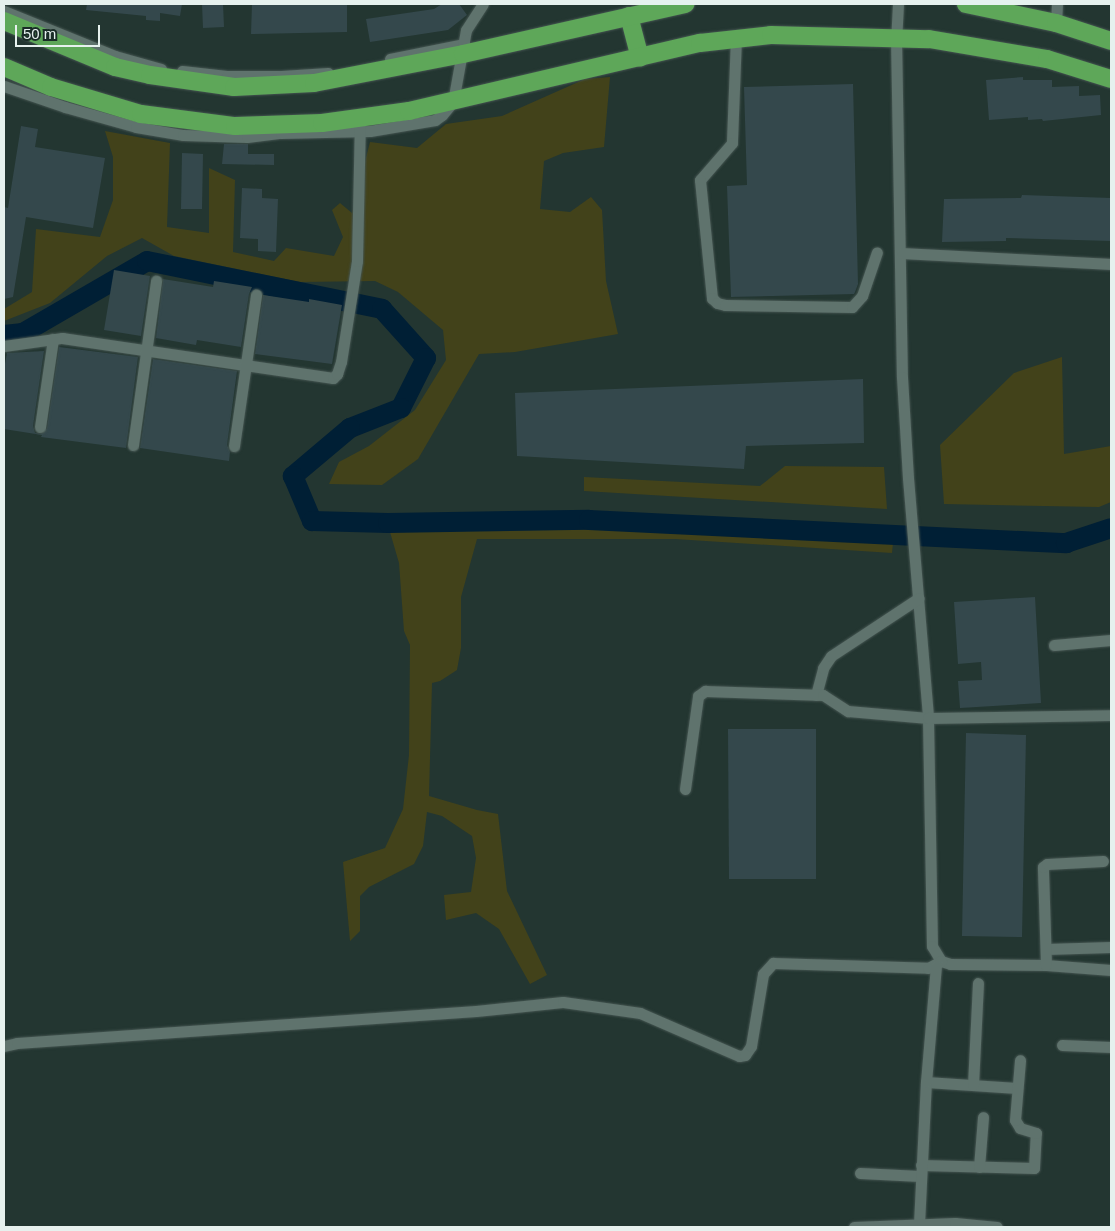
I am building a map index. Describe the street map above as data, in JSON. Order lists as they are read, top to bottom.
{
  "scale_bar": "50 m"
}
